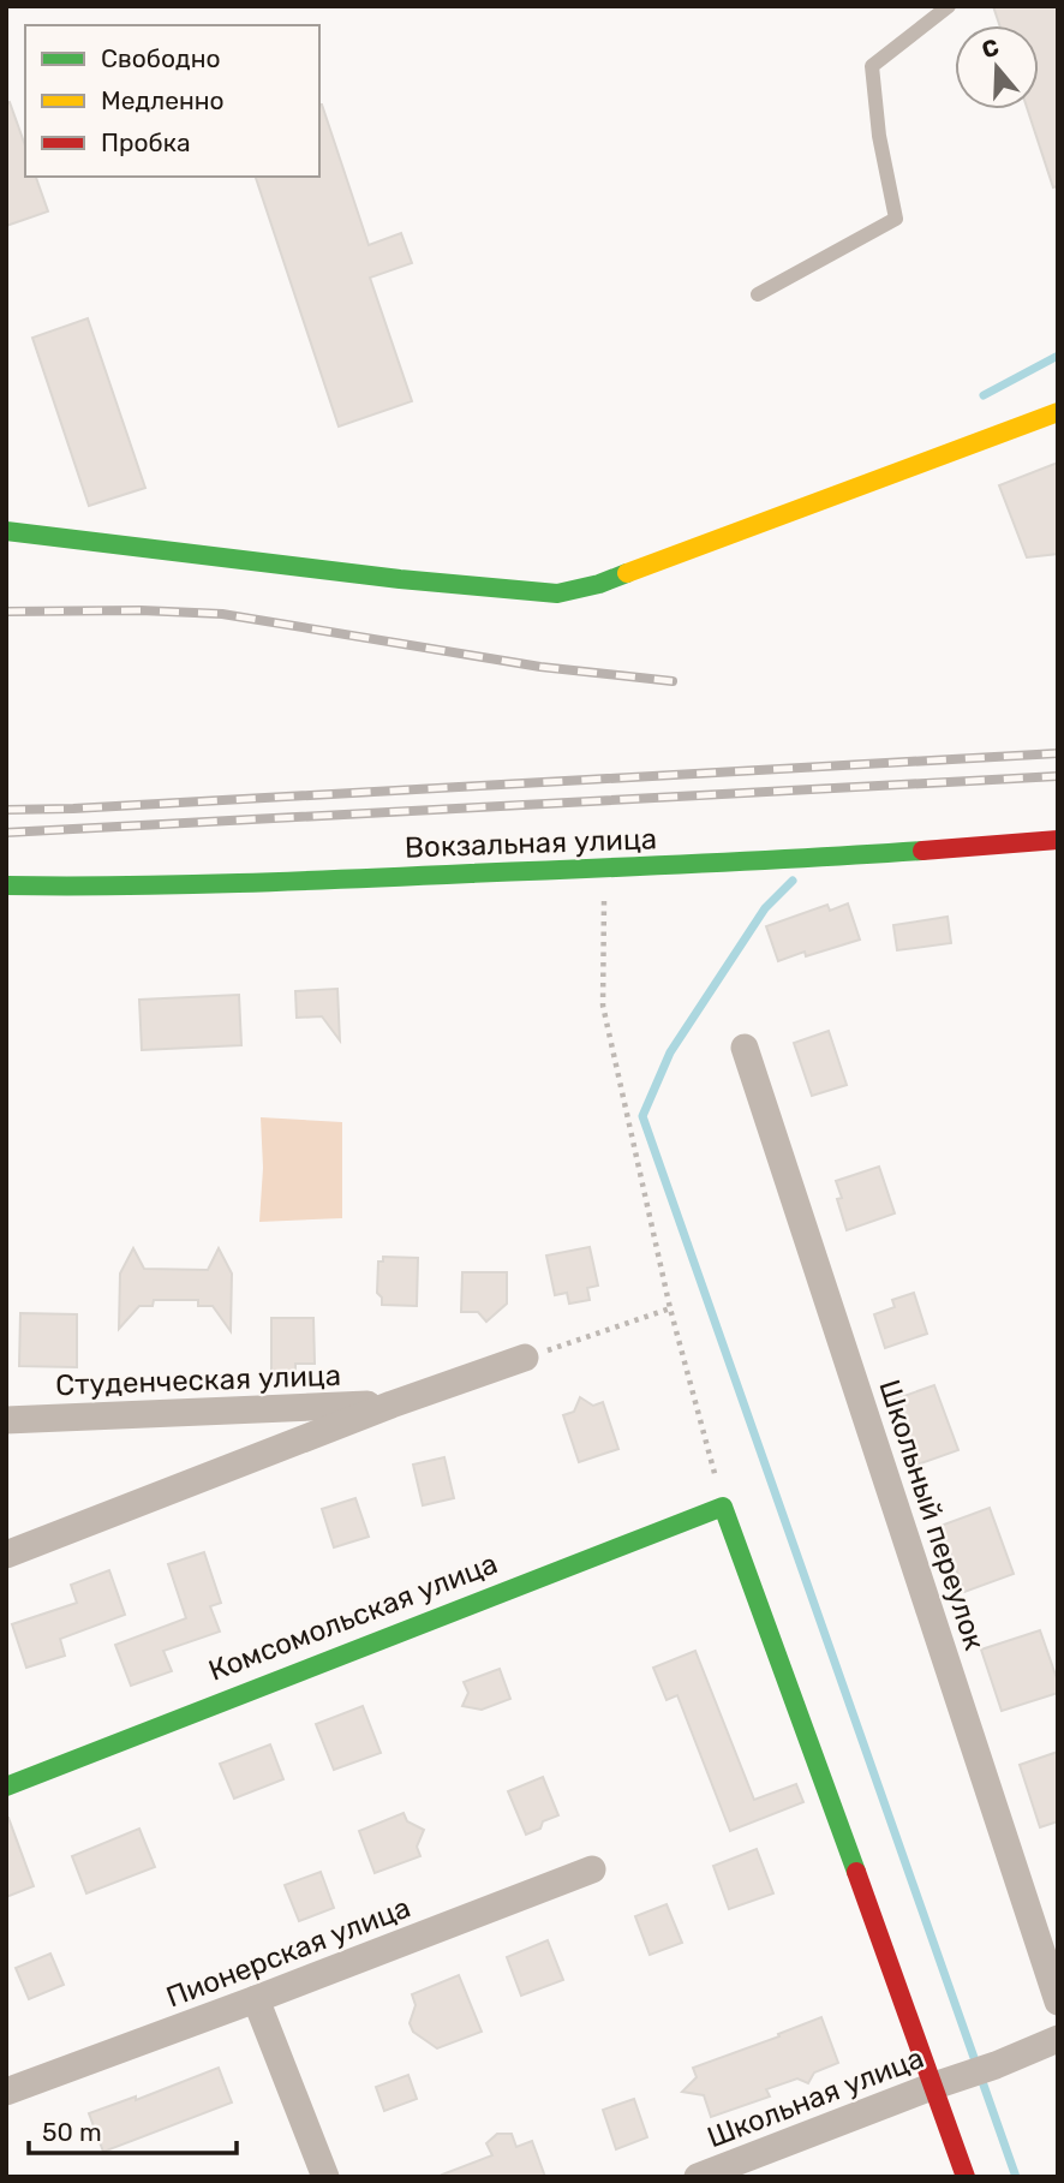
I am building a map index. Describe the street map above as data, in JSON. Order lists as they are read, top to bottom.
{
  "streets": {
    "street": [
      "Вокзальная улица",
      "Студенческая улица",
      "Школьный переулок",
      "Комсомольская улица",
      "Пионерская улица",
      "Школьная улица"
    ]
  },
  "legend": ["Свободно", "Медленно", "Пробка"],
  "scale_bar": "50 m",
  "north": "top"
}
